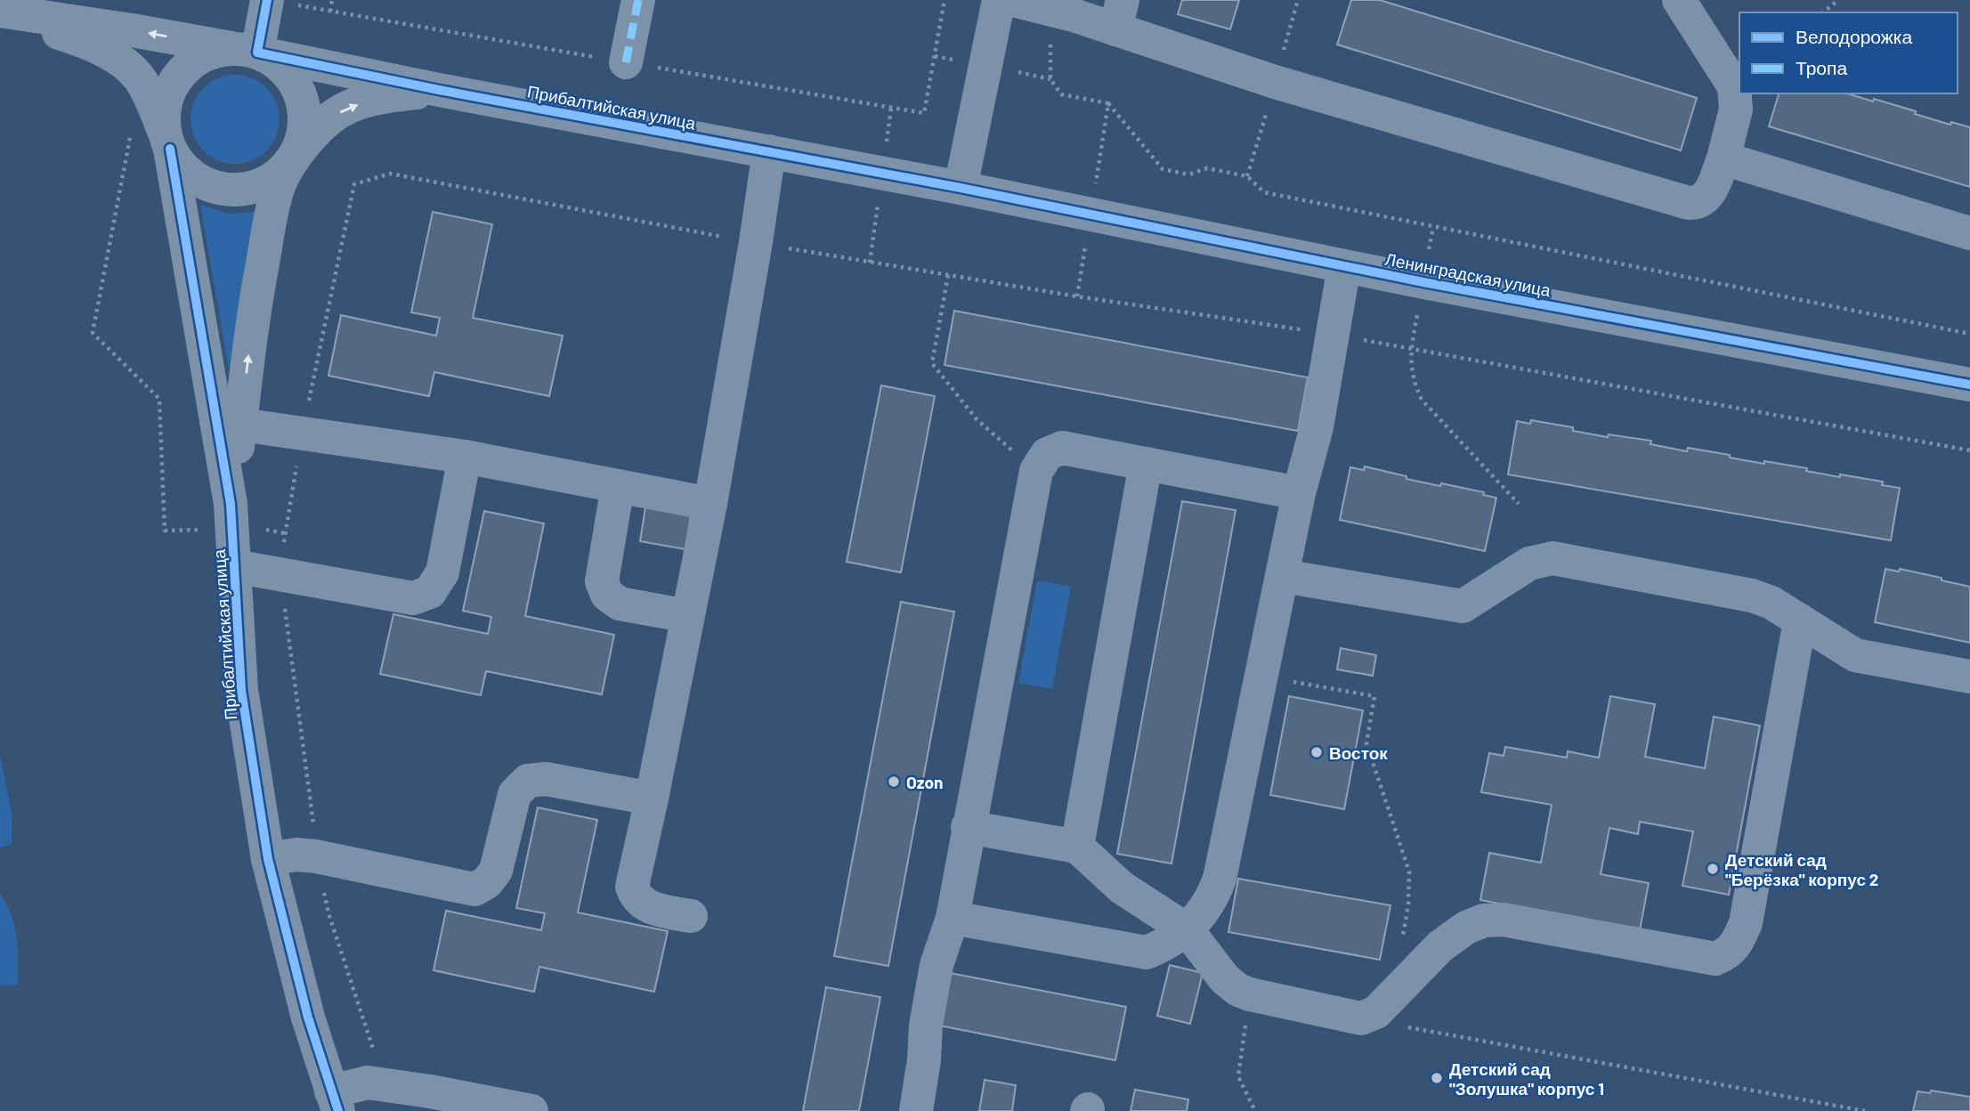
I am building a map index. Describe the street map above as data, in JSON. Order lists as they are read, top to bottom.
{
  "streets": {
    "street": ["Прибалтийская улица", "Ленинградская улица"]
  },
  "crossings": [
    ["Прибалтийская улица", "Ленинградская улица"]
  ],
  "places": [
    "Восток",
    "Ozon",
    "Детский сад \"Берёзка\" корпус 2",
    "Детский сад \"Золушка\" корпус 1"
  ],
  "legend": ["Велодорожка", "Тропа"]
}
